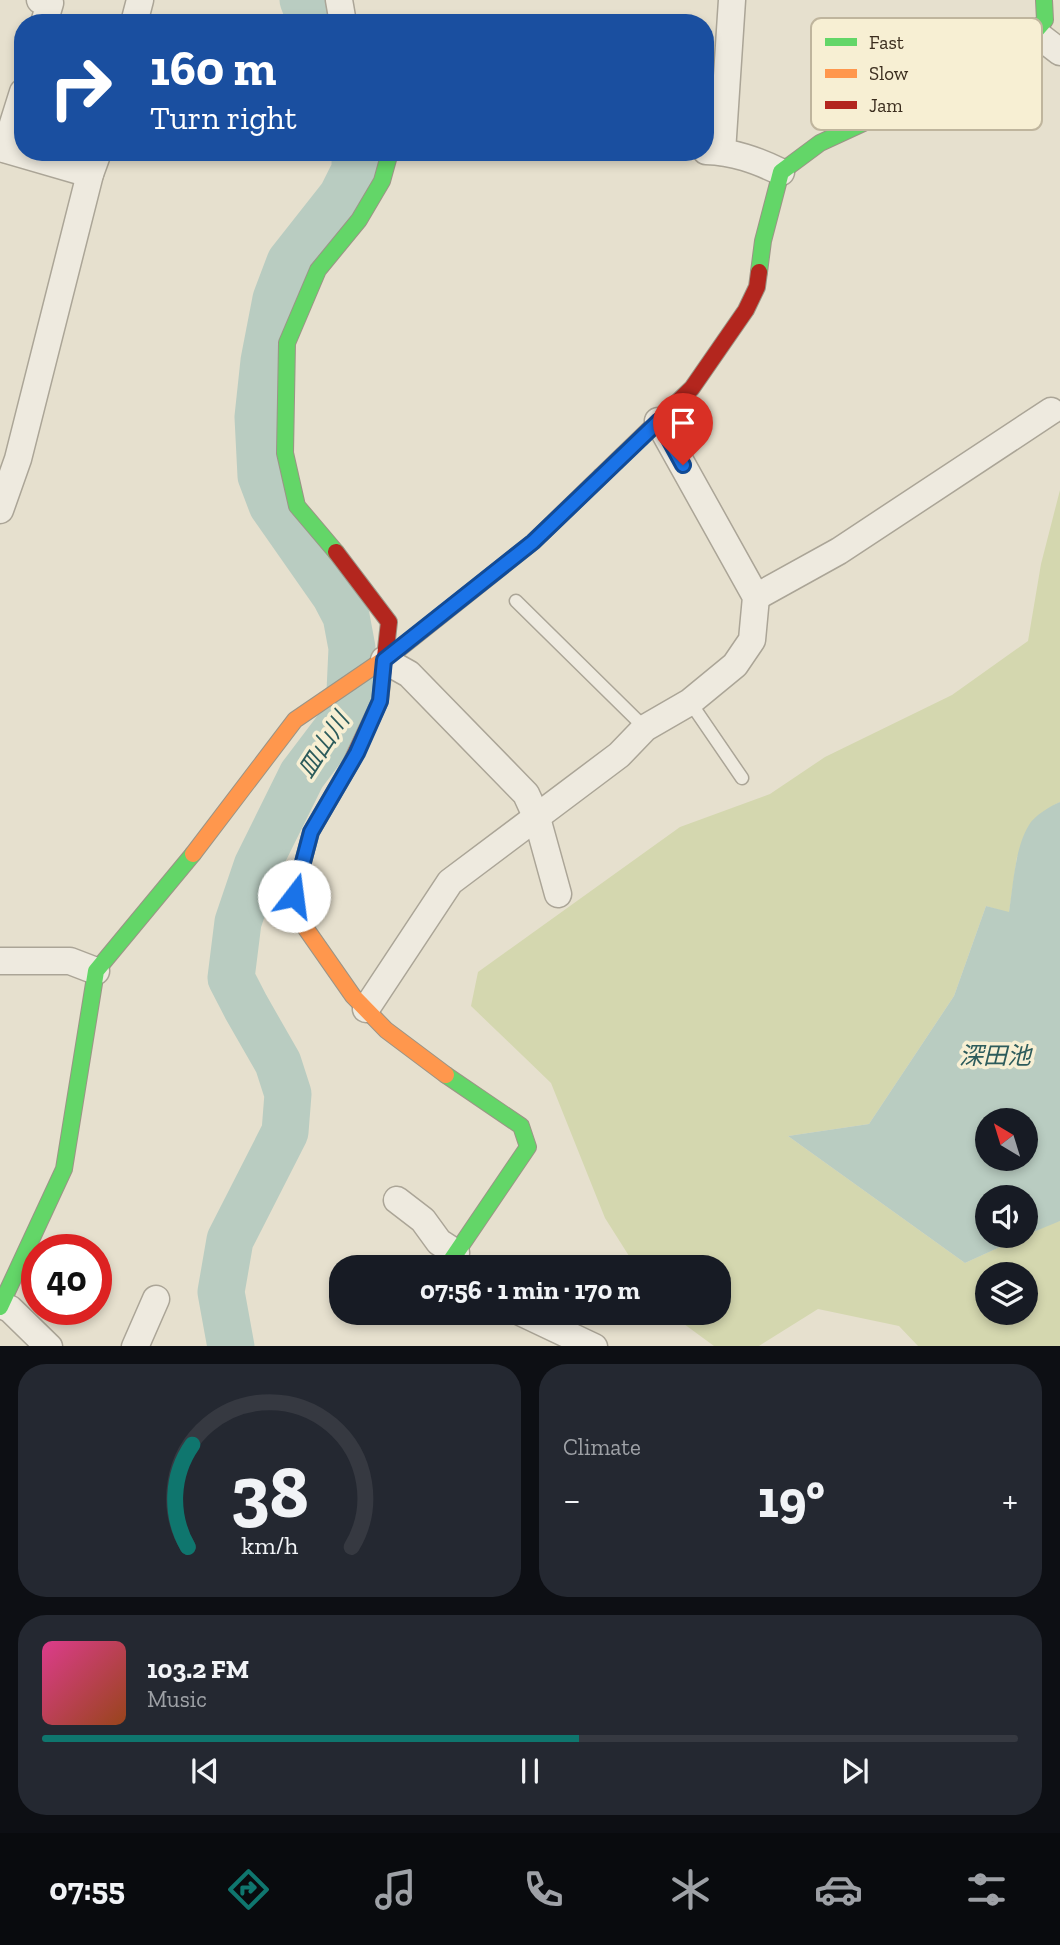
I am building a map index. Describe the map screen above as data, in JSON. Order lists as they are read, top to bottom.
{
  "water": ["皿山川", "深田池"],
  "legend": ["Fast", "Slow", "Jam"],
  "north": "top left",
  "page": {
    "turn": ["160 m", "Turn right"],
    "limit": "40",
    "trip": "07:56 · 1 min · 170 m",
    "tile": "Climate",
    "heat": ["−", "19°", "+"],
    "song": ["103.2 FM", "Music"],
    "tabs": "07:55",
    "gauge": ["38", "km/h"]
  }
}
